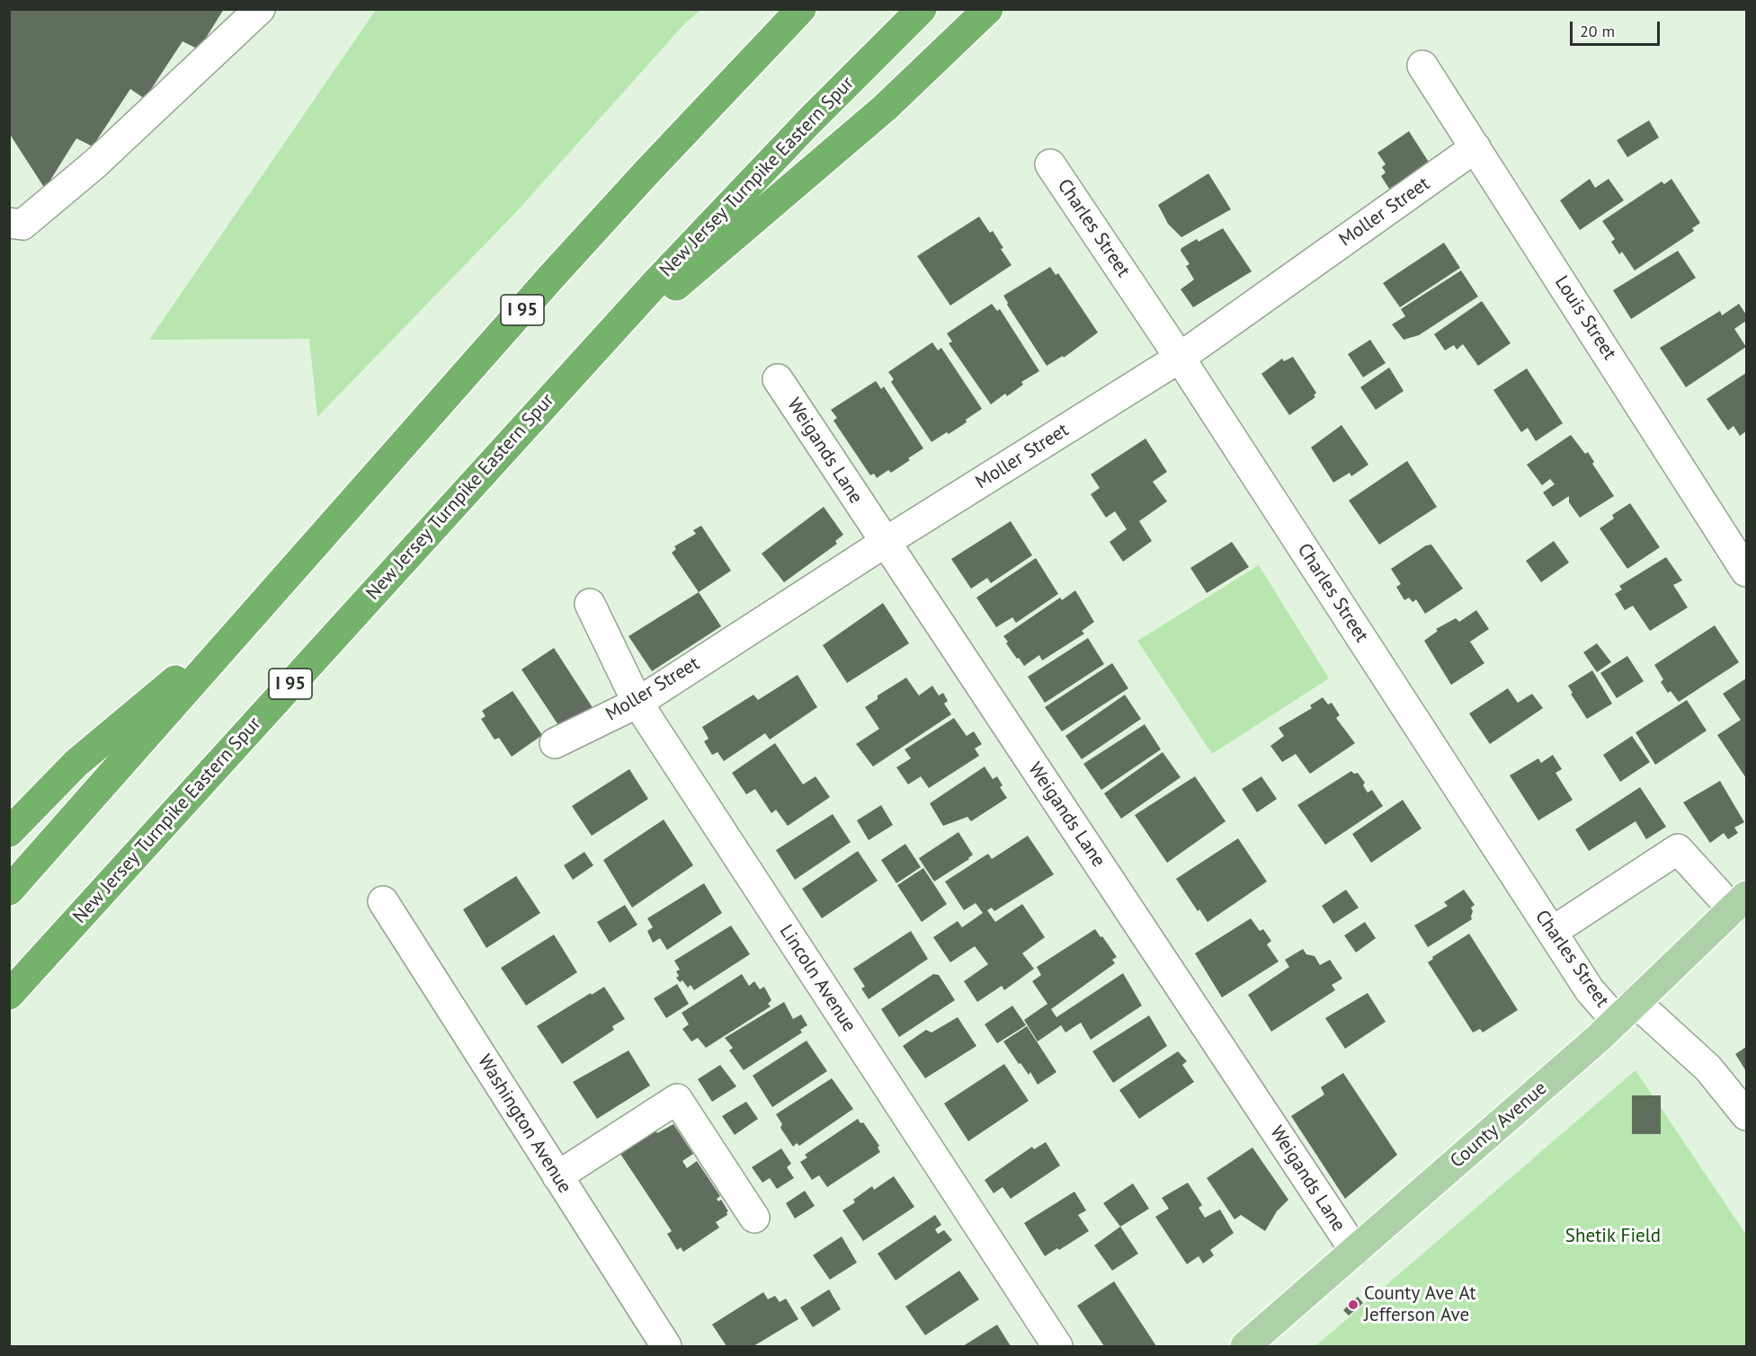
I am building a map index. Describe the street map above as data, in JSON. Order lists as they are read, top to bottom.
{
  "streets": {
    "highway": ["New Jersey Turnpike Eastern Spur", "I 95"],
    "main road": ["County Avenue"],
    "street": [
      "Moller Street",
      "Charles Street",
      "Louis Street",
      "Weigands Lane",
      "Lincoln Avenue",
      "Washington Avenue"
    ]
  },
  "crossings": [
    ["Moller Street", "Charles Street"],
    ["Moller Street", "Louis Street"],
    ["Moller Street", "Weigands Lane"],
    ["Moller Street", "Lincoln Avenue"],
    ["Charles Street", "County Avenue"],
    ["Weigands Lane", "County Avenue"]
  ],
  "parks": ["Shetik Field"],
  "places": ["County Ave At Jefferson Ave"],
  "scale_bar": "20 m"
}
